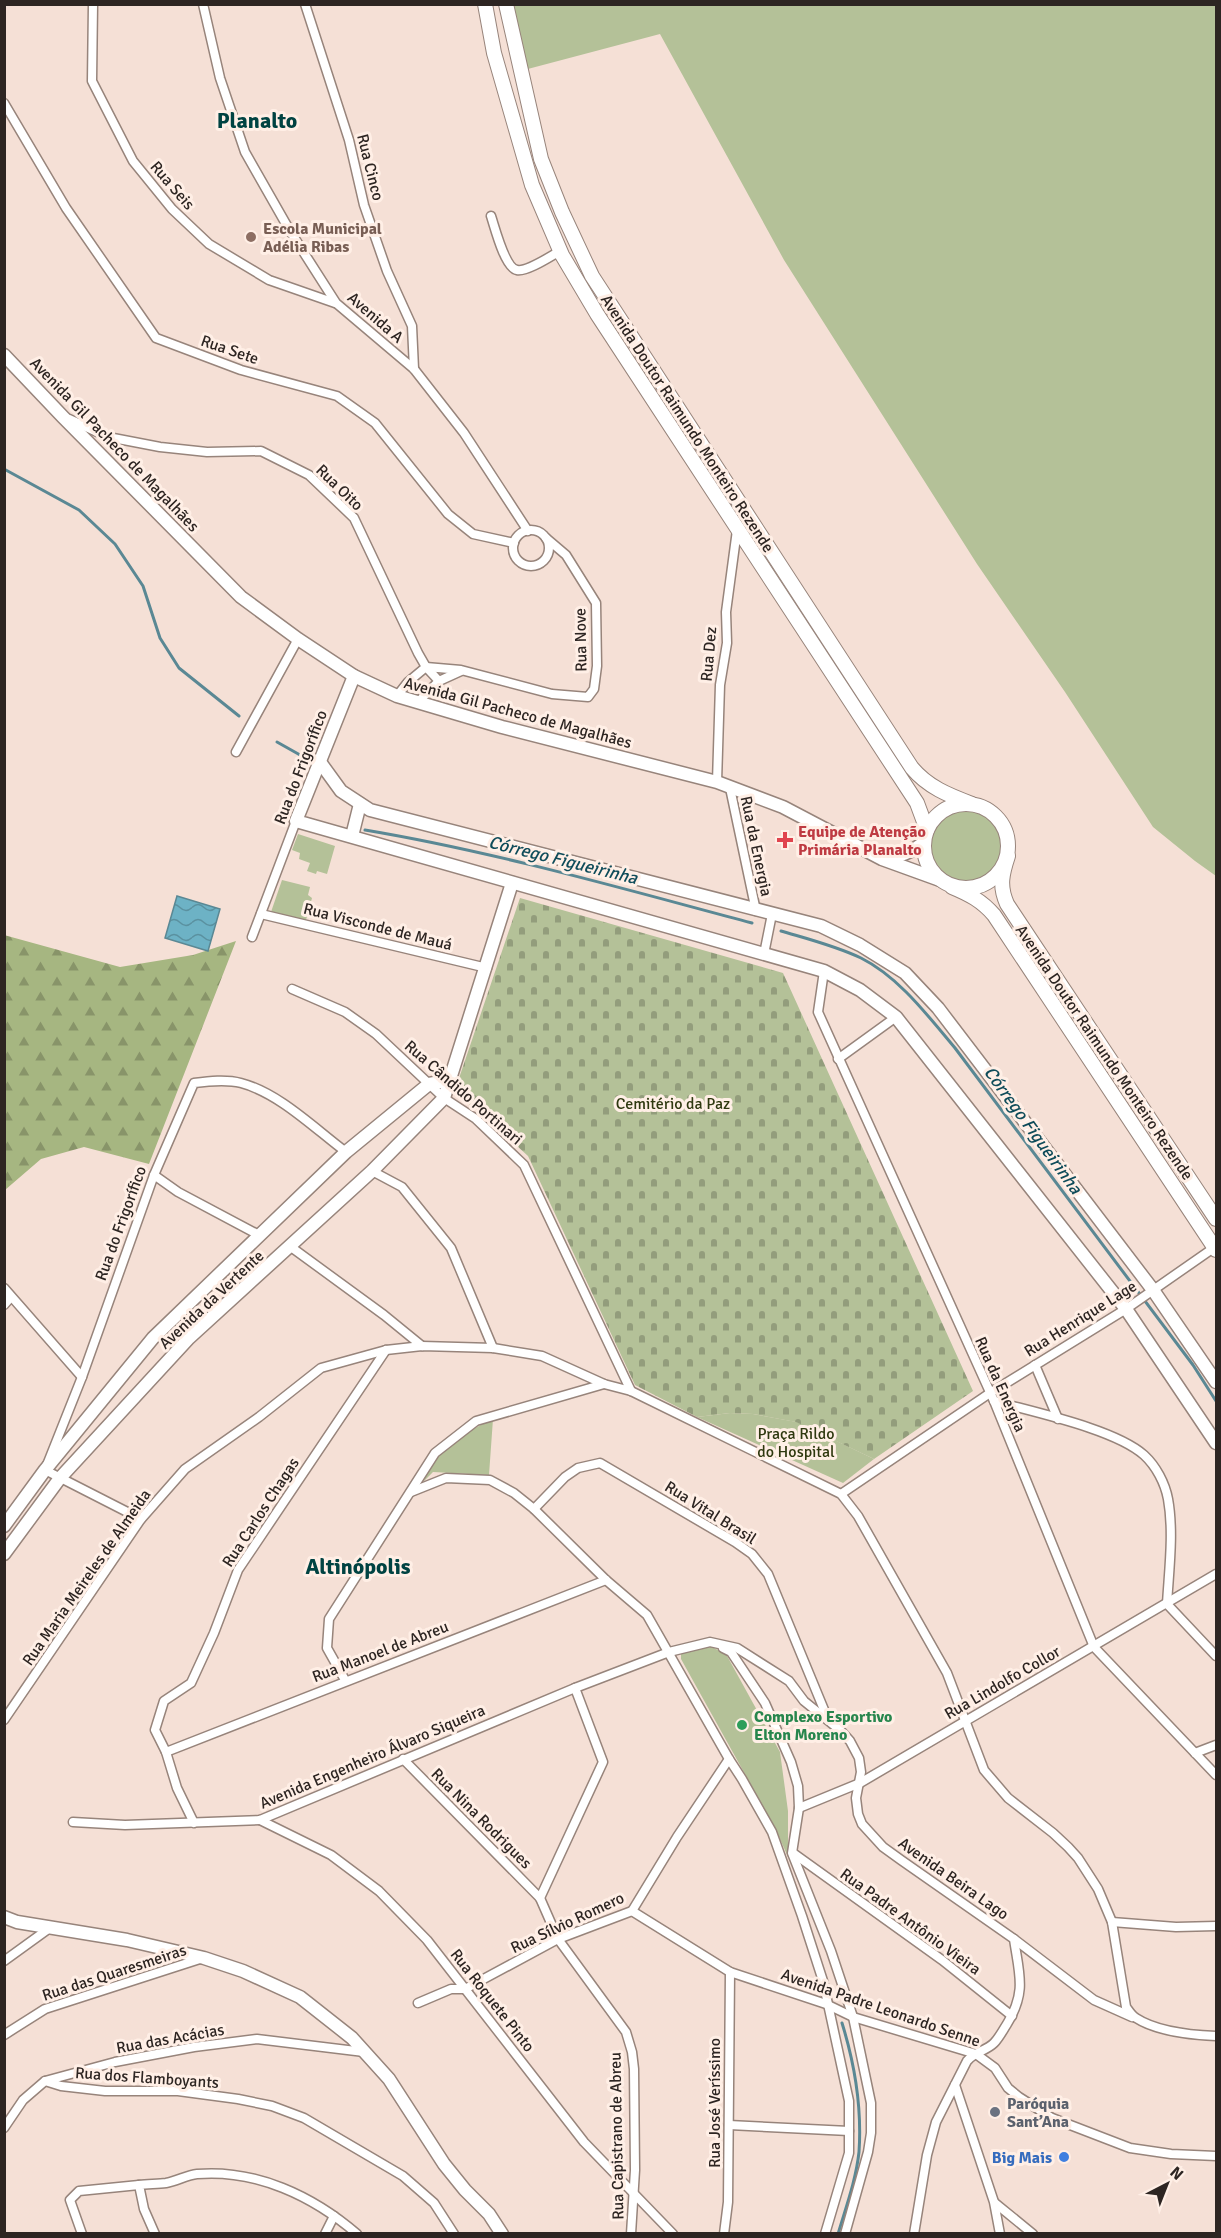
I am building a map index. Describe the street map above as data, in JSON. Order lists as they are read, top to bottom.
{
  "streets": {
    "main road": ["Avenida Doutor Raimundo Monteiro Rezende"],
    "street": [
      "Rua Cinco",
      "Rua Seis",
      "Avenida A",
      "Rua Sete",
      "Avenida Gil Pacheco de Magalhães",
      "Rua Oito",
      "Rua Nove",
      "Rua Dez",
      "Rua do Frigorífico",
      "Rua da Energia",
      "Rua Visconde de Mauá",
      "Rua Cândido Portinari",
      "Avenida da Vertente",
      "Rua Henrique Lage",
      "Rua Carlos Chagas",
      "Rua Vital Brasil",
      "Rua Maria Meireles de Almeida",
      "Rua Manoel de Abreu",
      "Rua Lindolfo Collor",
      "Avenida Engenheiro Álvaro Siqueira",
      "Rua Nina Rodrigues",
      "Avenida Beira Lago",
      "Rua Padre Antônio Vieira",
      "Rua Sílvio Romero",
      "Rua das Quaresmeiras",
      "Rua Roquete Pinto",
      "Avenida Padre Leonardo Senne",
      "Rua das Acácias",
      "Rua dos Flamboyants",
      "Rua José Veríssimo",
      "Rua Capistrano de Abreu"
    ]
  },
  "crossings": [
    ["Rua Cinco", "Avenida A"],
    ["Rua Seis", "Avenida A"],
    ["Avenida A", "Rua Sete"],
    ["Avenida A", "Rua Nove"],
    ["Rua Sete", "Rua Nove"],
    ["Avenida Doutor Raimundo Monteiro Rezende", "Avenida Gil Pacheco de Magalhães"],
    ["Avenida Doutor Raimundo Monteiro Rezende", "Rua Dez"],
    ["Avenida Doutor Raimundo Monteiro Rezende", "Rua Henrique Lage"],
    ["Avenida Gil Pacheco de Magalhães", "Rua Oito"],
    ["Avenida Gil Pacheco de Magalhães", "Rua Dez"],
    ["Avenida Gil Pacheco de Magalhães", "Rua do Frigorífico"],
    ["Avenida Gil Pacheco de Magalhães", "Rua da Energia"],
    ["Rua Oito", "Rua Nove"],
    ["Rua do Frigorífico", "Rua Visconde de Mauá"],
    ["Rua do Frigorífico", "Avenida da Vertente"],
    ["Rua da Energia", "Rua Henrique Lage"],
    ["Rua da Energia", "Rua Lindolfo Collor"],
    ["Rua Visconde de Mauá", "Avenida da Vertente"],
    ["Rua Cândido Portinari", "Avenida da Vertente"],
    ["Rua Cândido Portinari", "Rua Maria Meireles de Almeida"],
    ["Rua Henrique Lage", "Rua Maria Meireles de Almeida"],
    ["Rua Carlos Chagas", "Rua Maria Meireles de Almeida"],
    ["Rua Carlos Chagas", "Rua Manoel de Abreu"],
    ["Rua Carlos Chagas", "Avenida Engenheiro Álvaro Siqueira"],
    ["Rua Vital Brasil", "Avenida Beira Lago"],
    ["Rua Maria Meireles de Almeida", "Rua Lindolfo Collor"],
    ["Rua Lindolfo Collor", "Avenida Beira Lago"],
    ["Avenida Engenheiro Álvaro Siqueira", "Rua Nina Rodrigues"],
    ["Avenida Engenheiro Álvaro Siqueira", "Avenida Beira Lago"],
    ["Avenida Engenheiro Álvaro Siqueira", "Rua Roquete Pinto"],
    ["Rua Nina Rodrigues", "Rua Capistrano de Abreu"],
    ["Avenida Beira Lago", "Rua Padre Antônio Vieira"],
    ["Avenida Beira Lago", "Avenida Padre Leonardo Senne"],
    ["Rua Sílvio Romero", "Rua Roquete Pinto"],
    ["Rua Sílvio Romero", "Avenida Padre Leonardo Senne"],
    ["Rua Sílvio Romero", "Rua Capistrano de Abreu"],
    ["Rua Roquete Pinto", "Rua Capistrano de Abreu"],
    ["Avenida Padre Leonardo Senne", "Rua José Veríssimo"],
    ["Rua das Acácias", "Rua dos Flamboyants"]
  ],
  "districts": ["Planalto", "Altinópolis"],
  "water": ["Córrego Figueirinha"],
  "parks": ["Cemitério da Paz", "Praça Rildo do Hospital"],
  "places": {
    "other": [
      "Escola Municipal Adélia Ribas",
      "Complexo Esportivo Elton Moreno",
      "Paróquia Sant’Ana",
      "Big Mais"
    ],
    "health": ["Equipe de Atenção Primária Planalto"]
  },
  "north": "top right"
}
